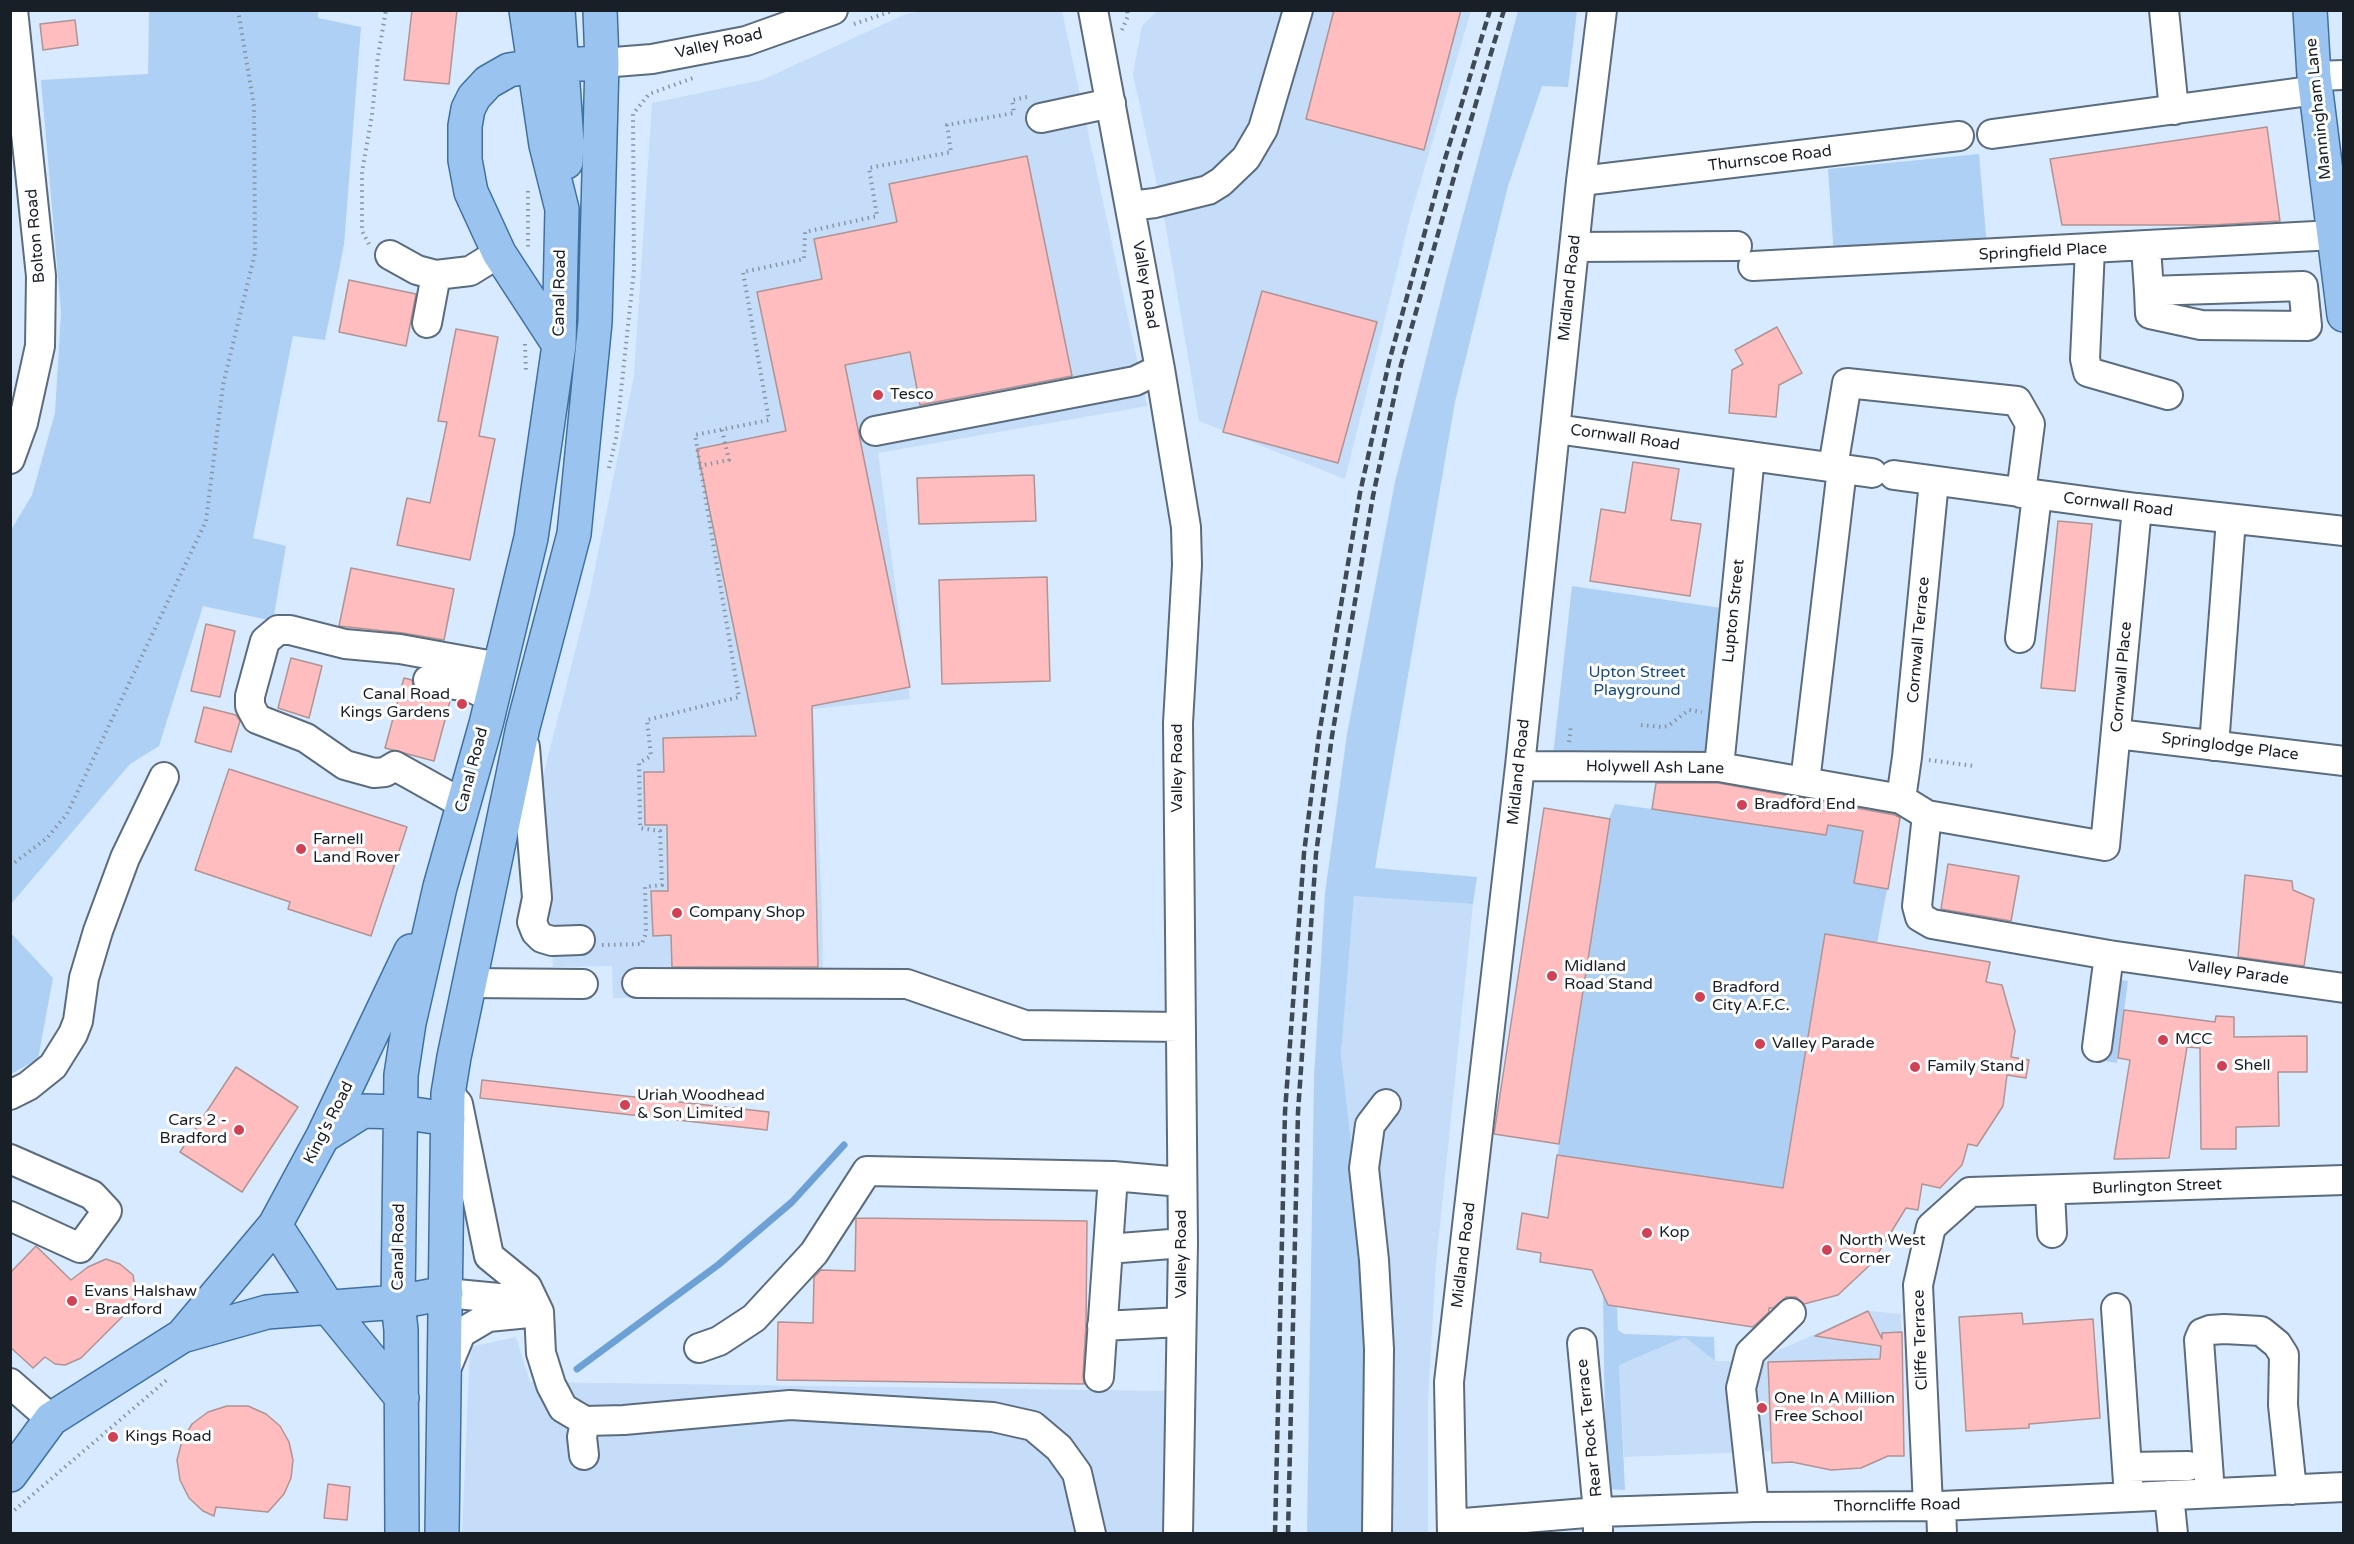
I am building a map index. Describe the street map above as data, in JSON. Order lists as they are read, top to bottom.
{
  "streets": {
    "main road": ["Manningham Lane", "Canal Road", "King's Road"],
    "street": [
      "Valley Road",
      "Thurnscoe Road",
      "Bolton Road",
      "Springfield Place",
      "Midland Road",
      "Cornwall Road",
      "Lupton Street",
      "Cornwall Terrace",
      "Cornwall Place",
      "Springlodge Place",
      "Holywell Ash Lane",
      "Valley Parade",
      "Burlington Street",
      "Cliffe Terrace",
      "Rear Rock Terrace",
      "Thorncliffe Road"
    ]
  },
  "crossings": [
    ["Manningham Lane", "Springfield Place"],
    ["Thurnscoe Road", "Midland Road"],
    ["Springfield Place", "Midland Road"],
    ["Midland Road", "Cornwall Road"],
    ["Midland Road", "Holywell Ash Lane"],
    ["Midland Road", "Thorncliffe Road"],
    ["Canal Road", "King's Road"],
    ["Cornwall Road", "Lupton Street"],
    ["Cornwall Road", "Cornwall Terrace"],
    ["Cornwall Road", "Cornwall Place"],
    ["Lupton Street", "Holywell Ash Lane"],
    ["Cornwall Terrace", "Holywell Ash Lane"],
    ["Cornwall Place", "Springlodge Place"],
    ["Cornwall Place", "Holywell Ash Lane"],
    ["Holywell Ash Lane", "Valley Parade"],
    ["Burlington Street", "Cliffe Terrace"],
    ["Cliffe Terrace", "Thorncliffe Road"],
    ["Rear Rock Terrace", "Thorncliffe Road"]
  ],
  "parks": ["Upton Street Playground"],
  "places": [
    "Tesco",
    "Canal Road Kings Gardens",
    "Bradford End",
    "Farnell Land Rover",
    "Company Shop",
    "Midland Road Stand",
    "Bradford City A.F.C.",
    "MCC",
    "Valley Parade",
    "Shell",
    "Family Stand",
    "Uriah Woodhead & Son Limited",
    "Cars 2 - Bradford",
    "Kop",
    "North West Corner",
    "Evans Halshaw - Bradford",
    "One In A Million Free School",
    "Kings Road"
  ]
}
